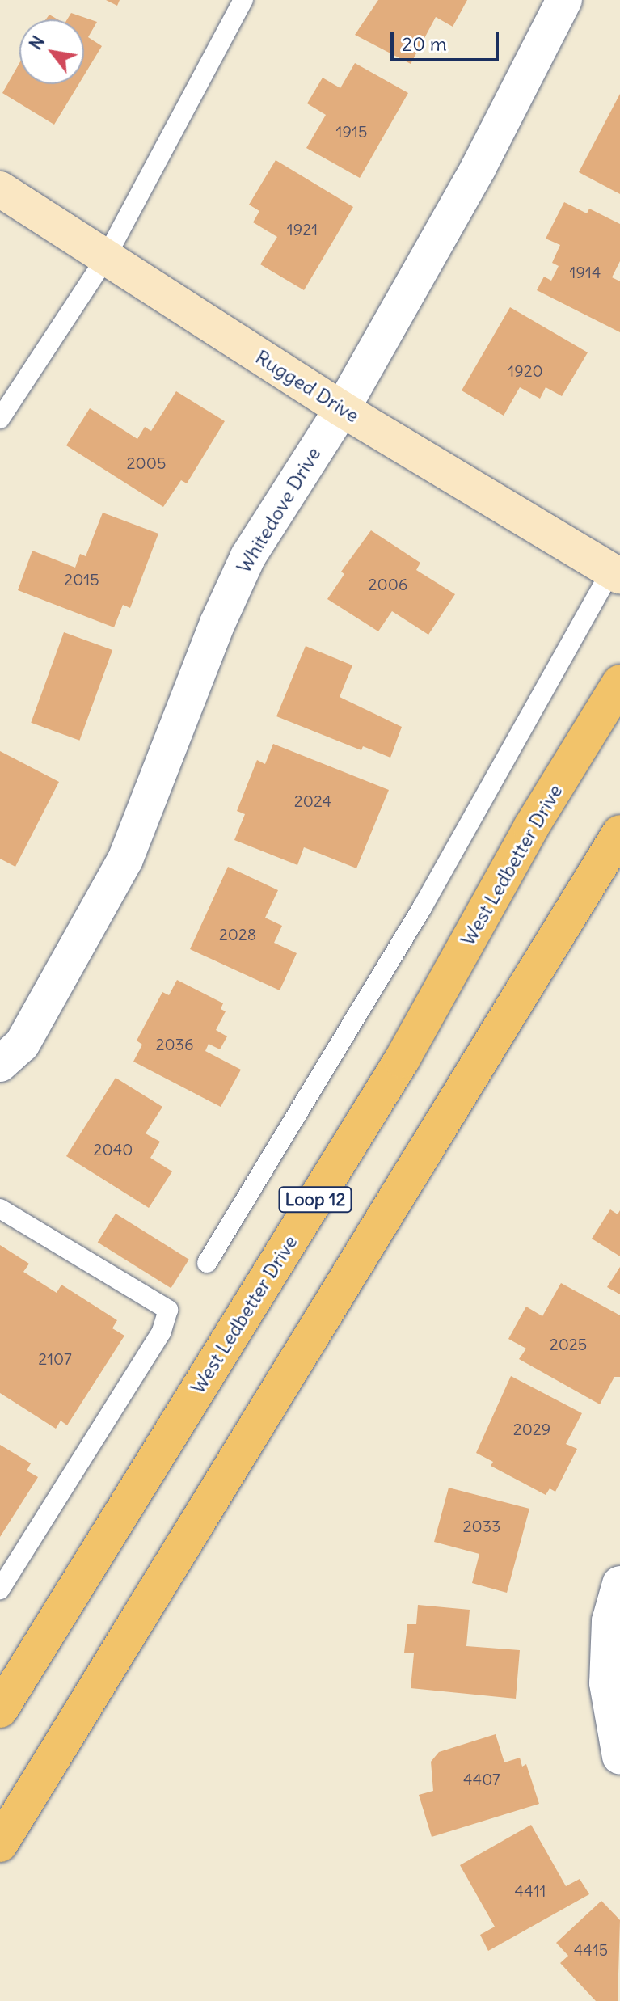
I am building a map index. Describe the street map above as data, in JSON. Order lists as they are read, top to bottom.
{
  "streets": {
    "main road": ["West Ledbetter Drive", "Loop 12"],
    "street": ["Rugged Drive", "Whitedove Drive"]
  },
  "crossings": [
    ["Rugged Drive", "Whitedove Drive"]
  ],
  "house_numbers": [
    "1915",
    "1921",
    "1914",
    "1920",
    "2005",
    "2015",
    "2006",
    "2024",
    "2028",
    "2036",
    "2040",
    "2025",
    "2107",
    "2029",
    "2033",
    "4407",
    "4411",
    "4415"
  ],
  "scale_bar": "20 m",
  "north": "top left"
}
